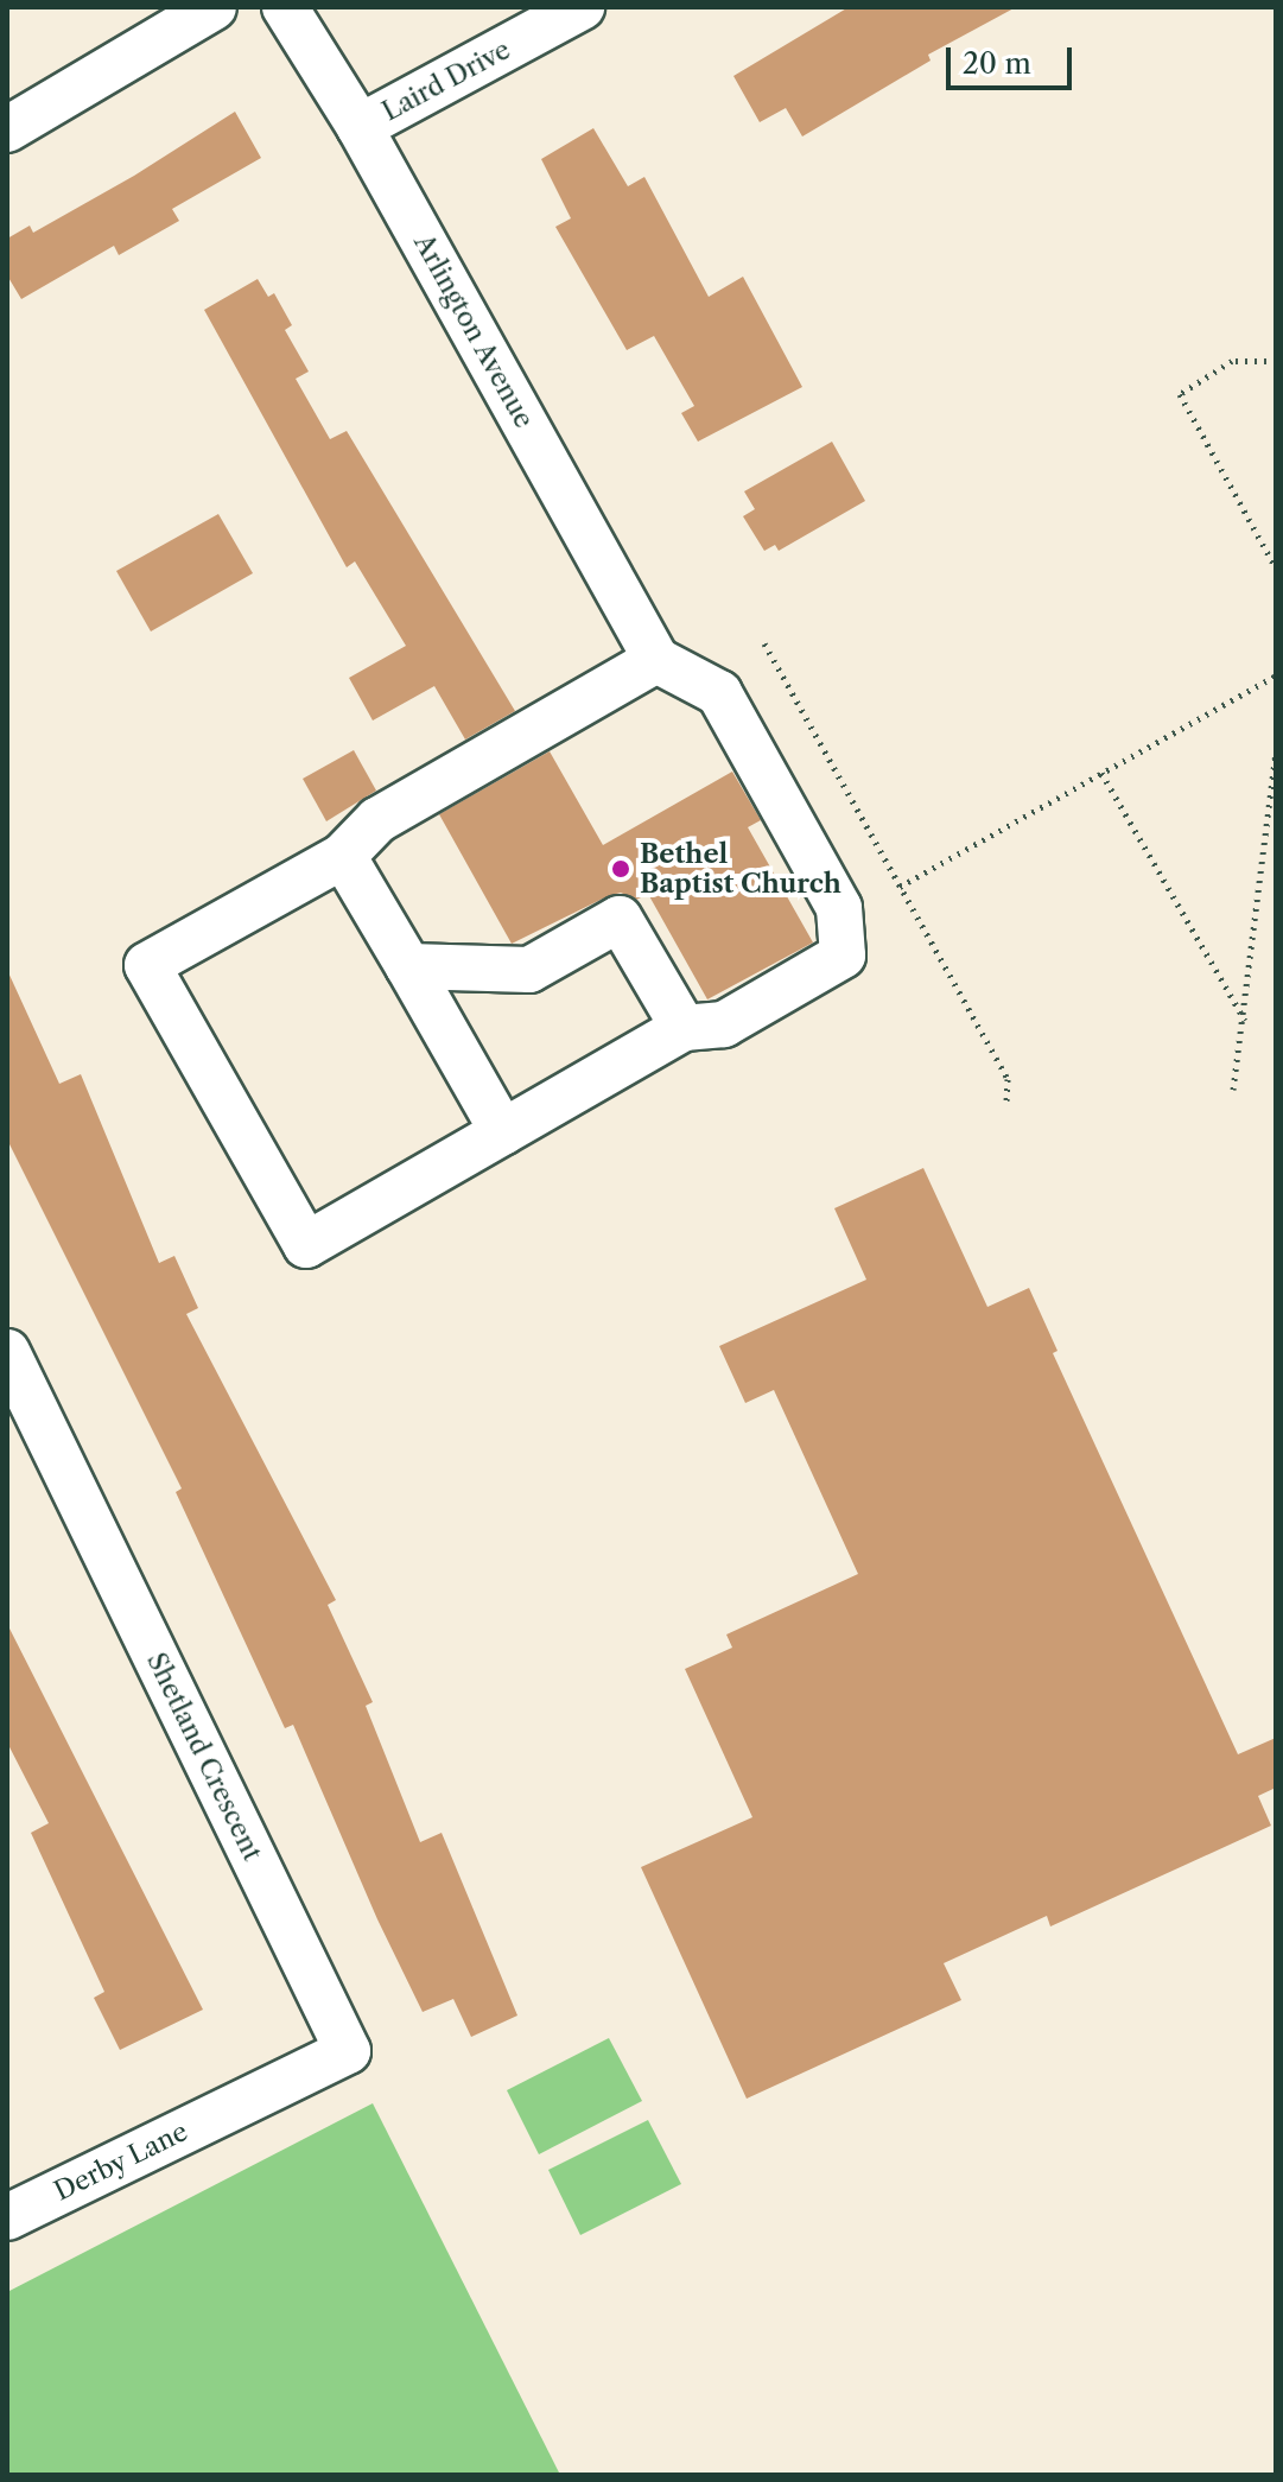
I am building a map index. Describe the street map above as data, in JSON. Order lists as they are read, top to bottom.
{
  "streets": {
    "street": [
      "Laird Drive",
      "Arlington Avenue",
      "Shetland Crescent",
      "Derby Lane"
    ]
  },
  "crossings": [
    ["Laird Drive", "Arlington Avenue"],
    ["Shetland Crescent", "Derby Lane"]
  ],
  "places": ["Bethel Baptist Church"],
  "scale_bar": "20 m"
}
